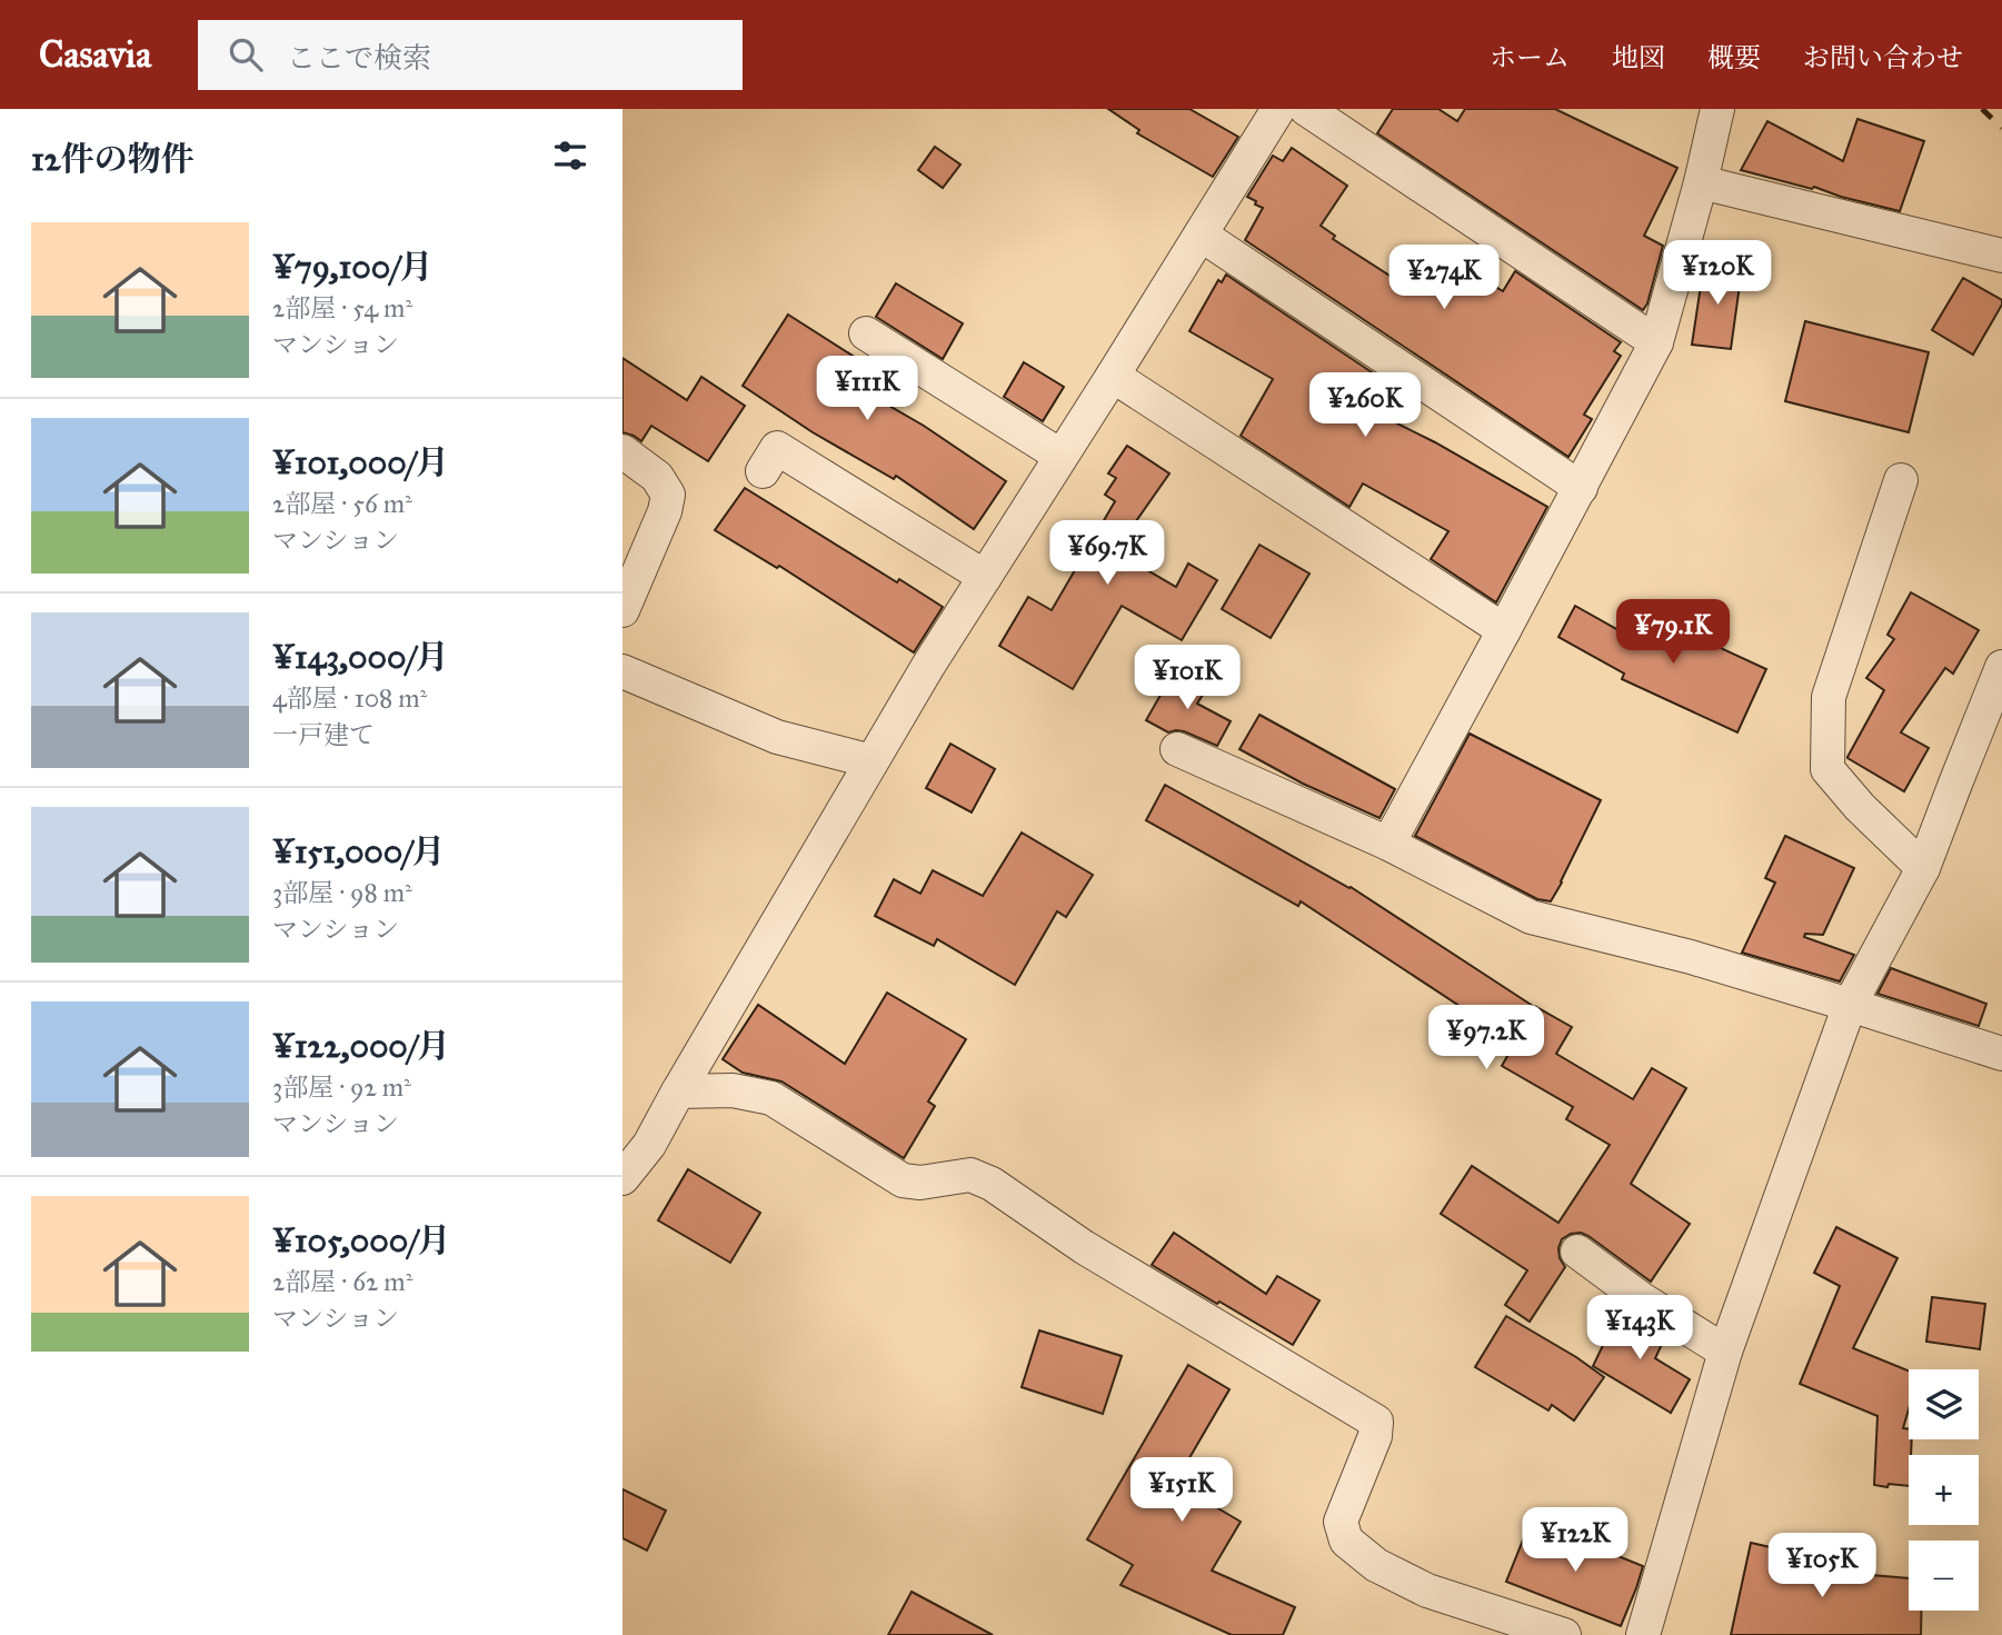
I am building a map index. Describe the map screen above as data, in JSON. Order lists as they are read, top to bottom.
{
  "page": {
    "header": "Casavia",
    "search": "ここで検索",
    "nav": [
      "ホーム",
      "地図",
      "概要",
      "お問い合わせ"
    ],
    "heading": "12件の物件",
    "list": [
      {
        "name": "¥79,100/月",
        "note": "2部屋 · 54 m² · マンション"
      },
      {
        "name": "¥101,000/月",
        "note": "2部屋 · 56 m² · マンション"
      },
      {
        "name": "¥143,000/月",
        "note": "4部屋 · 108 m² · 一戸建て"
      },
      {
        "name": "¥151,000/月",
        "note": "3部屋 · 98 m² · マンション"
      },
      {
        "name": "¥122,000/月",
        "note": "3部屋 · 92 m² · マンション"
      },
      {
        "name": "¥105,000/月",
        "note": "2部屋 · 62 m² · マンション"
      }
    ],
    "price": [
      "¥120K",
      "¥274K",
      "¥111K",
      "¥260K",
      "¥69.7K",
      "¥79.1K",
      "¥101K",
      "¥97.2K",
      "¥143K",
      "¥151K",
      "¥122K",
      "¥105K"
    ],
    "map_buttons": ["+", "−"]
  }
}
